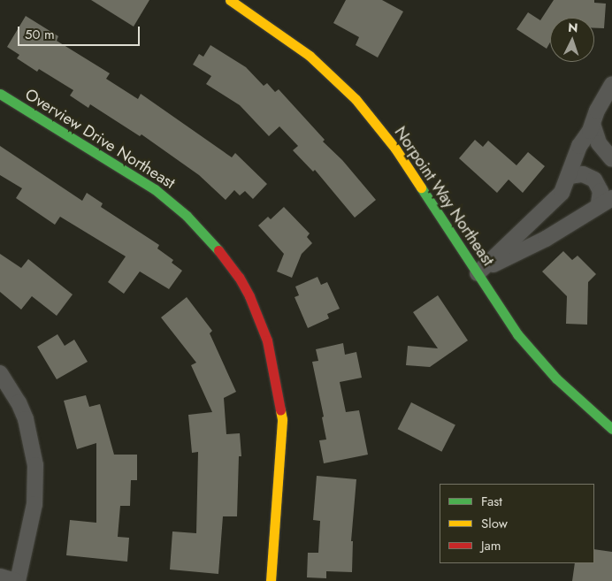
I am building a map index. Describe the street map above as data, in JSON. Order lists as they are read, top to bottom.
{
  "streets": {
    "street": ["Overview Drive Northeast", "Norpoint Way Northeast"]
  },
  "legend": ["Fast", "Slow", "Jam"],
  "scale_bar": "50 m",
  "north": "top"
}
